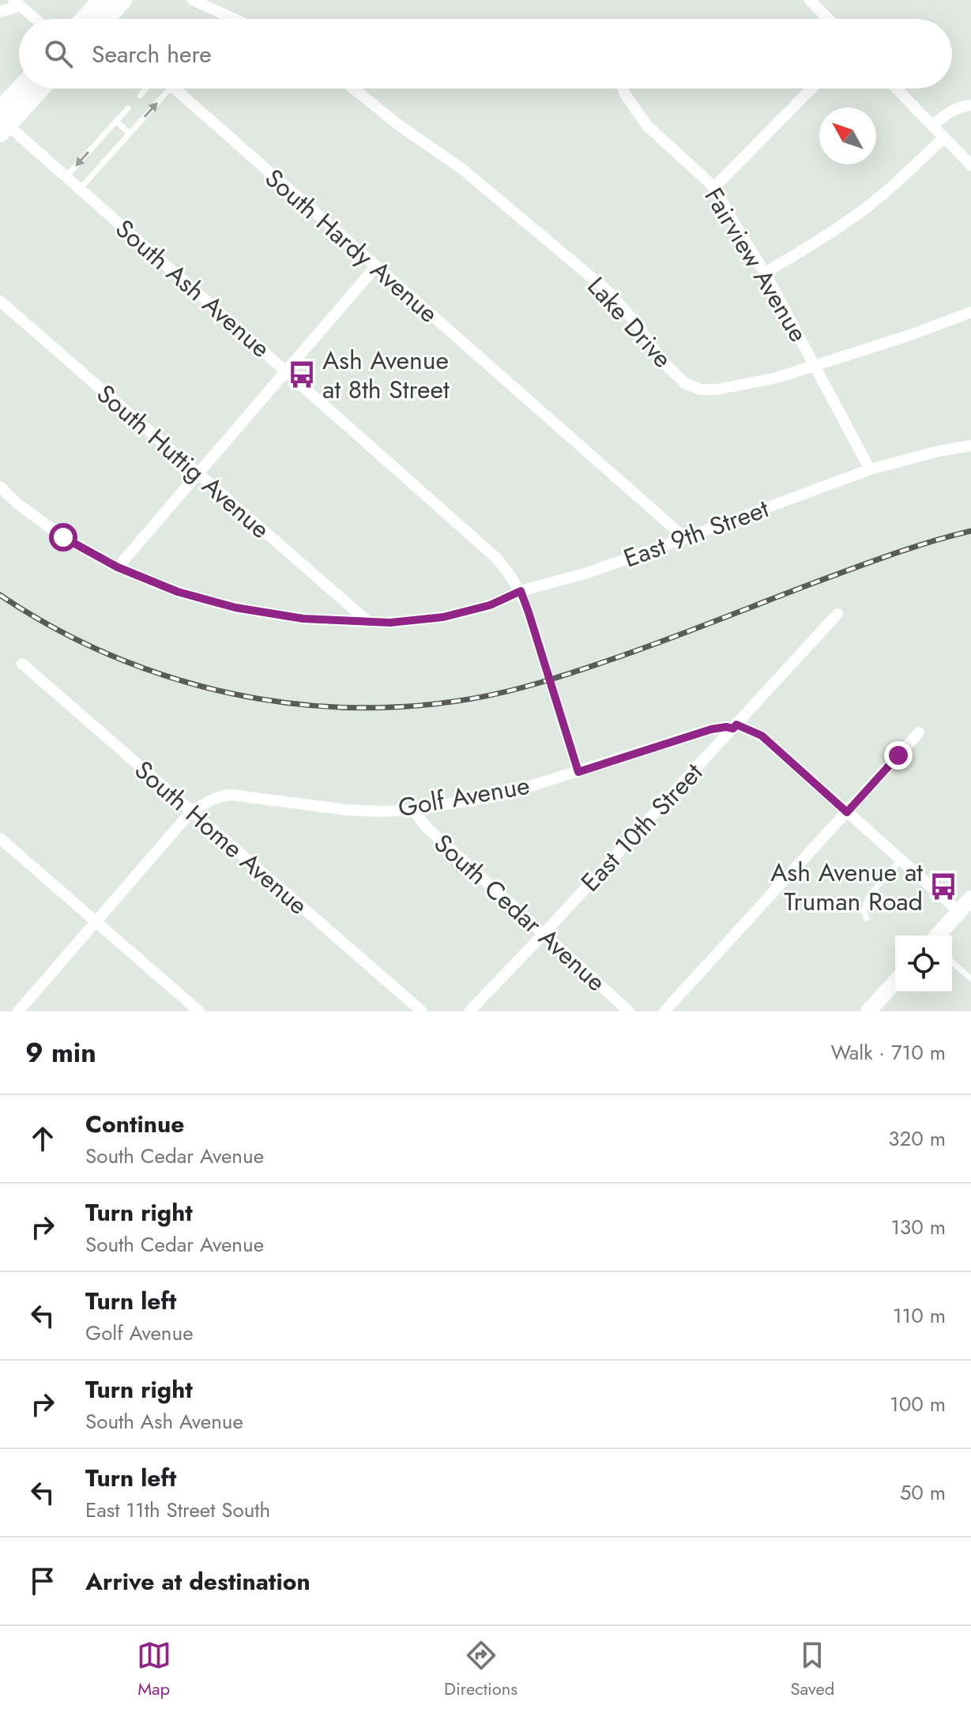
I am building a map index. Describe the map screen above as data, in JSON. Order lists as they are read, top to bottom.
{
  "streets": {
    "street": [
      "South Hardy Avenue",
      "Fairview Avenue",
      "South Ash Avenue",
      "Lake Drive",
      "South Huttig Avenue",
      "East 9th Street",
      "Golf Avenue",
      "East 10th Street",
      "South Home Avenue",
      "South Cedar Avenue"
    ]
  },
  "crossings": [
    ["South Hardy Avenue", "East 9th Street"],
    ["Fairview Avenue", "Lake Drive"],
    ["Fairview Avenue", "East 9th Street"],
    ["South Ash Avenue", "East 9th Street"],
    ["Golf Avenue", "East 10th Street"],
    ["Golf Avenue", "South Home Avenue"],
    ["Golf Avenue", "South Cedar Avenue"],
    ["East 10th Street", "South Cedar Avenue"]
  ],
  "places": {
    "bus stop": ["Ash Avenue at 8th Street", "Ash Avenue at Truman Road"]
  },
  "north": "top left",
  "page": {
    "search": "Search here",
    "heading": ["9 min", "Walk · 710 m"],
    "list": [
      ["Continue", "South Cedar Avenue", "320 m"],
      ["Turn right", "South Cedar Avenue", "130 m"],
      ["Turn left", "Golf Avenue", "110 m"],
      ["Turn right", "South Ash Avenue", "100 m"],
      ["Turn left", "East 11th Street South", "50 m"],
      "Arrive at destination"
    ],
    "nav": ["Map", "Directions", "Saved"]
  }
}
